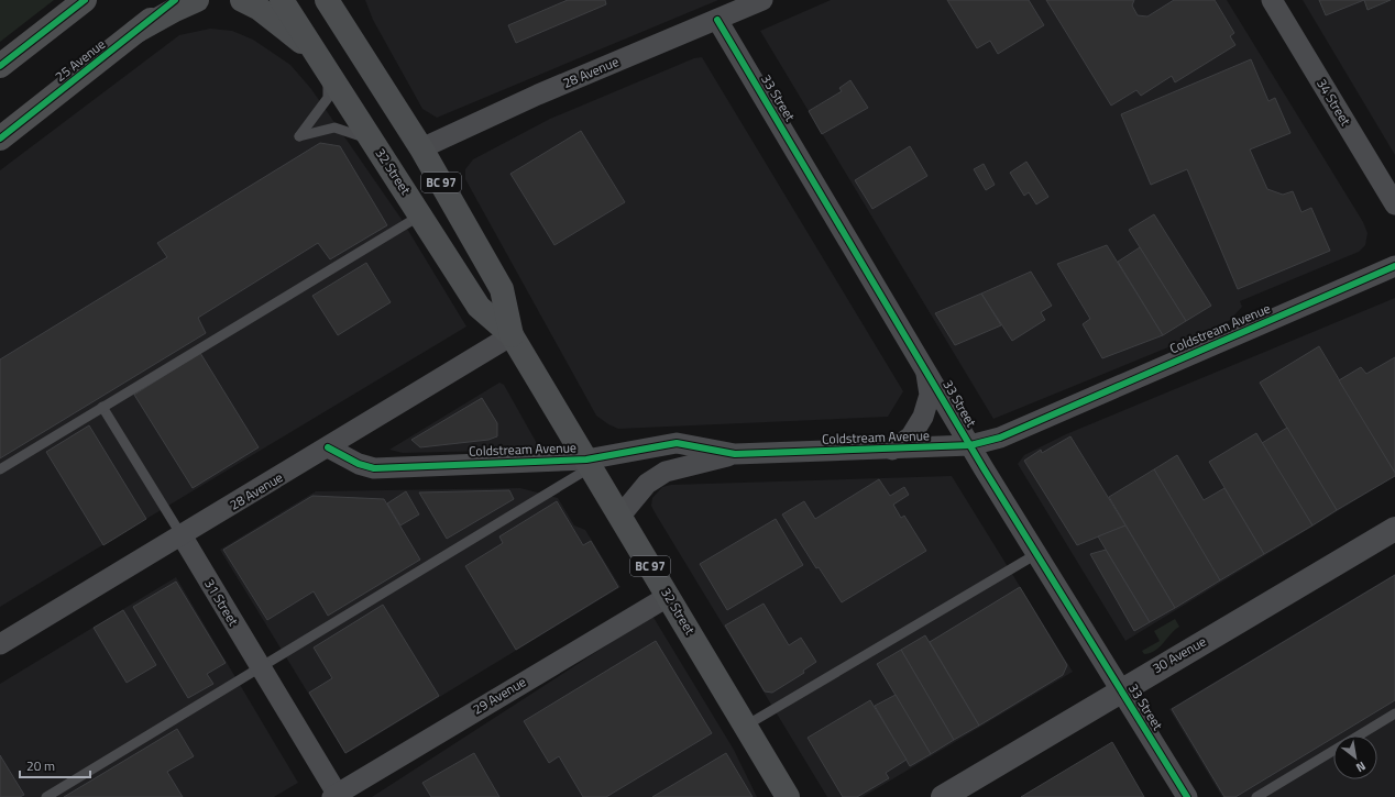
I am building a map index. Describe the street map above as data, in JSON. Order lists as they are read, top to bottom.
{
  "streets": {
    "highway": ["32 Street", "BC 97"],
    "main road": ["25 Avenue"],
    "street": [
      "28 Avenue",
      "33 Street",
      "34 Street",
      "Coldstream Avenue",
      "31 Street",
      "30 Avenue",
      "29 Avenue"
    ]
  },
  "crossings": [
    ["28 Avenue", "33 Street"],
    ["28 Avenue", "32 Street"],
    ["28 Avenue", "Coldstream Avenue"],
    ["28 Avenue", "31 Street"],
    ["33 Street", "Coldstream Avenue"],
    ["33 Street", "30 Avenue"],
    ["32 Street", "Coldstream Avenue"],
    ["32 Street", "29 Avenue"],
    ["31 Street", "29 Avenue"]
  ],
  "scale_bar": "20 m",
  "north": "bottom right"
}
